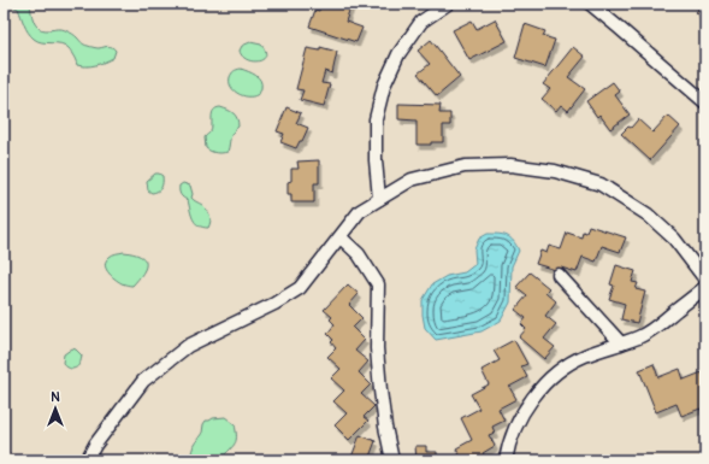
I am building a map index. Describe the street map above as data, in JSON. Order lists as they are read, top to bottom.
{
  "north": "top"
}
